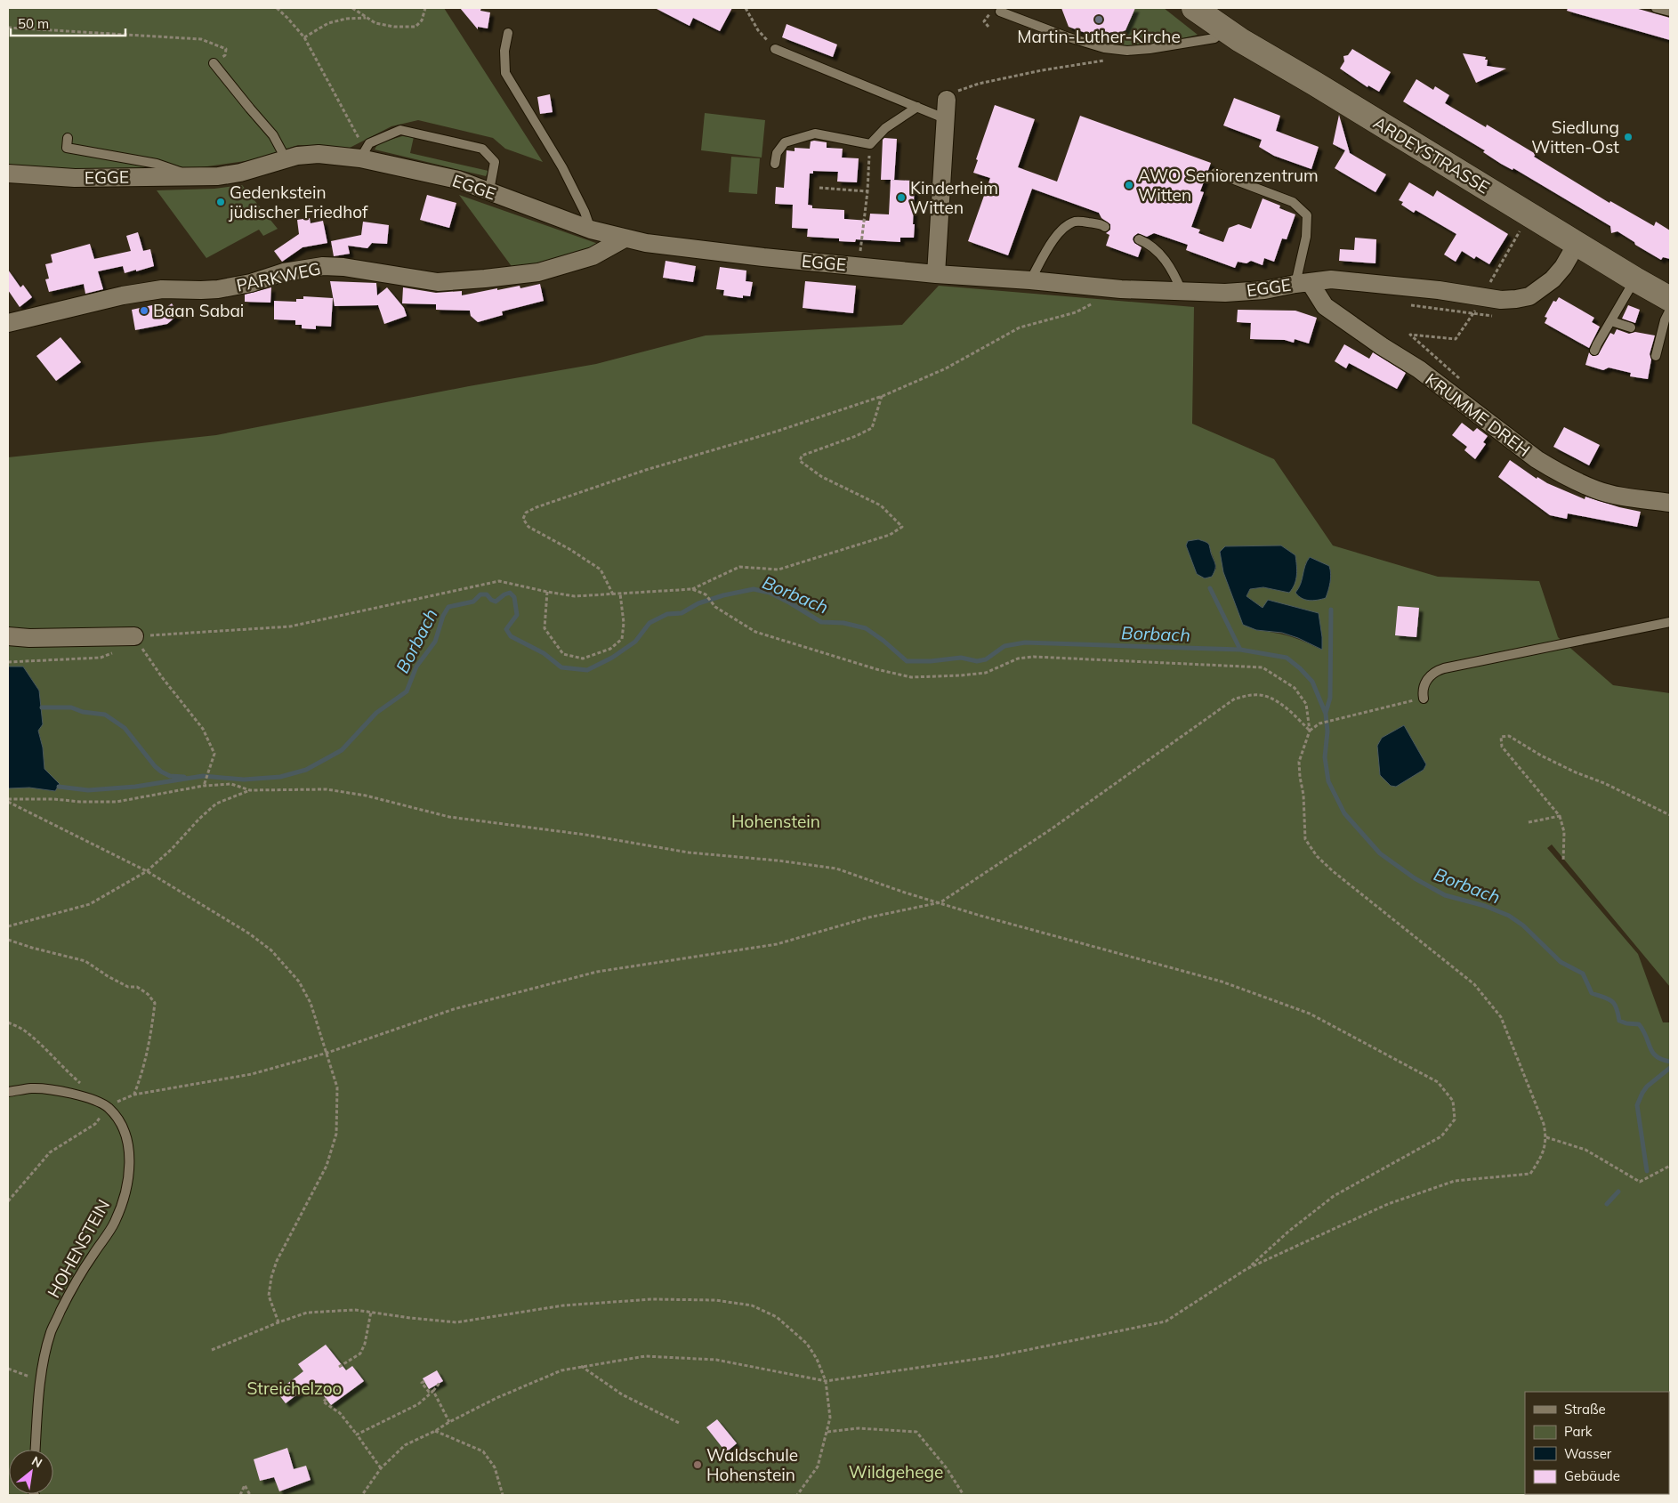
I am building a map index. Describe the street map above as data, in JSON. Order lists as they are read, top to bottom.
{
  "streets": {
    "main road": ["ARDEYSTRASSE"],
    "street": ["EGGE", "PARKWEG", "KRUMME DREH"],
    "lane": ["HOHENSTEIN"]
  },
  "crossings": [
    ["ARDEYSTRASSE", "EGGE"],
    ["EGGE", "PARKWEG"],
    ["EGGE", "KRUMME DREH"]
  ],
  "water": ["Borbach"],
  "parks": ["Hohenstein", "Streichelzoo", "Wildgehege"],
  "places": [
    "Martin-Luther-Kirche",
    "Siedlung Witten-Ost",
    "AWO Seniorenzentrum Witten",
    "Kinderheim Witten",
    "Gedenkstein jüdischer Friedhof",
    "Baan Sabai",
    "Waldschule Hohenstein"
  ],
  "legend": [
    "Straße",
    "Park",
    "Wasser",
    "Gebäude"
  ],
  "scale_bar": "50 m",
  "north": "top right"
}
